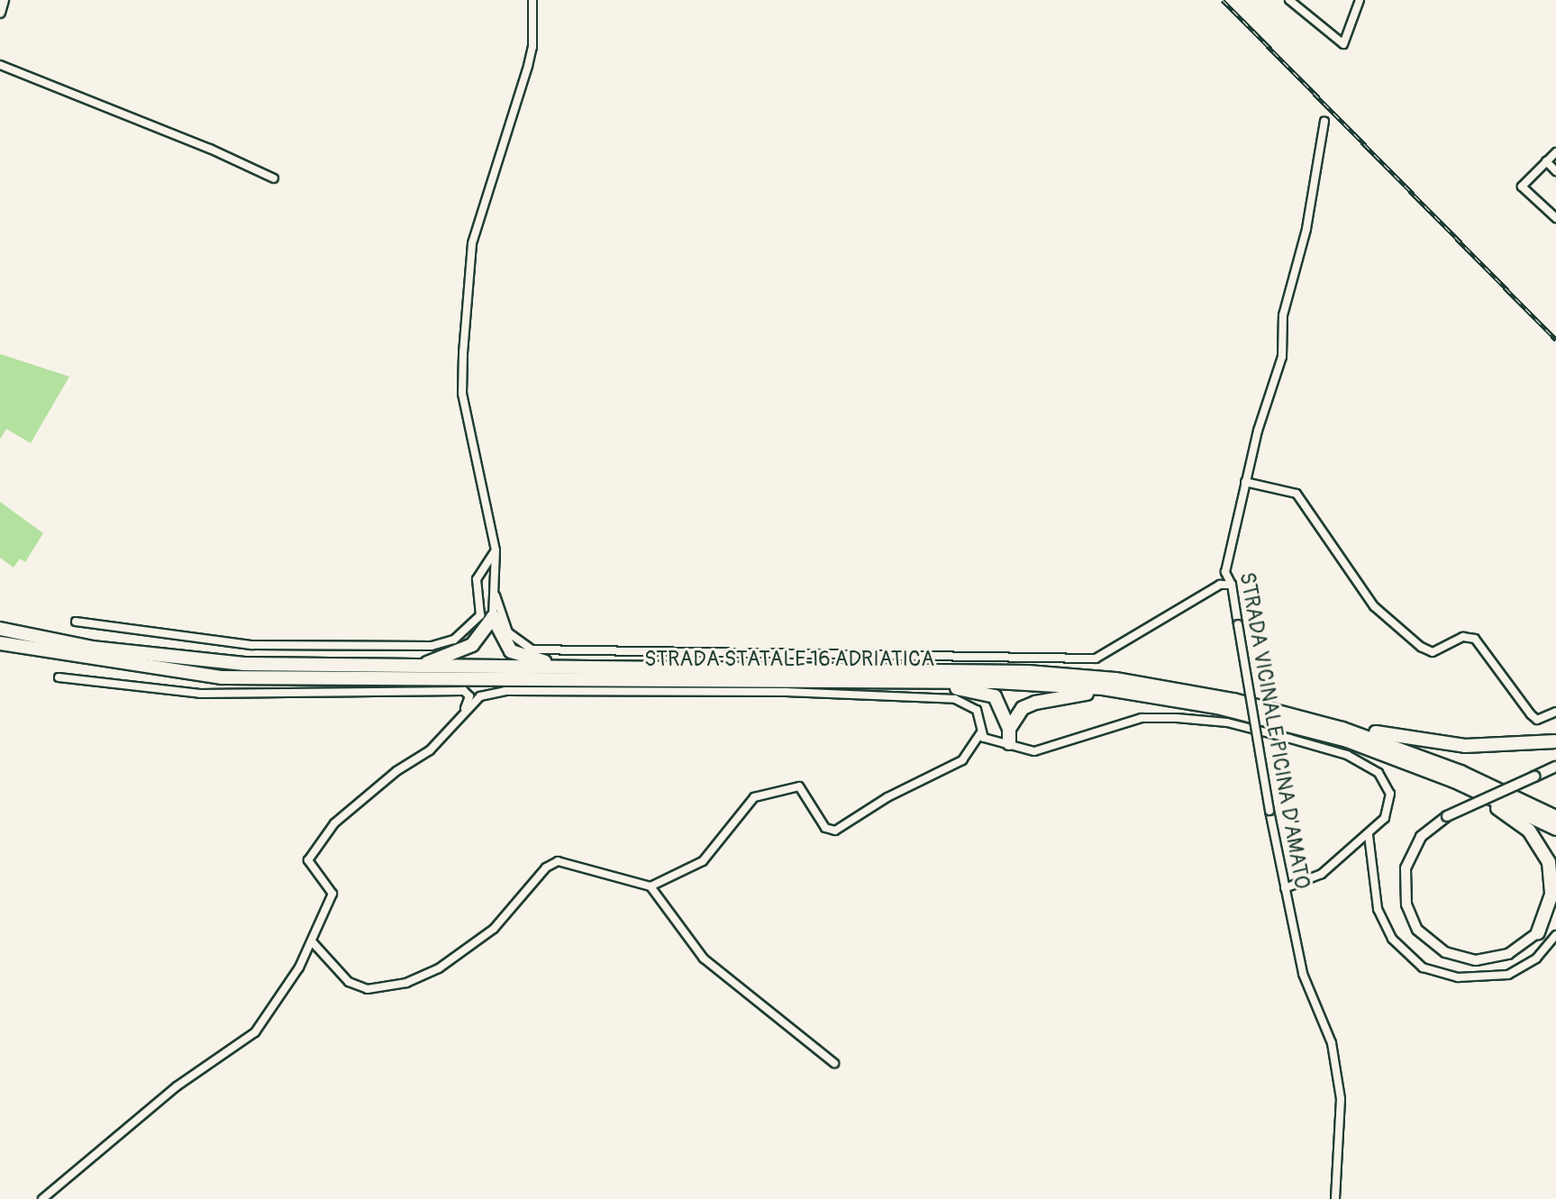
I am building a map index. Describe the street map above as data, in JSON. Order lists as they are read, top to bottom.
{
  "streets": {
    "highway": ["STRADA STATALE 16 ADRIATICA"],
    "street": ["STRADA VICINALE PICINA D'AMATO"]
  }
}
